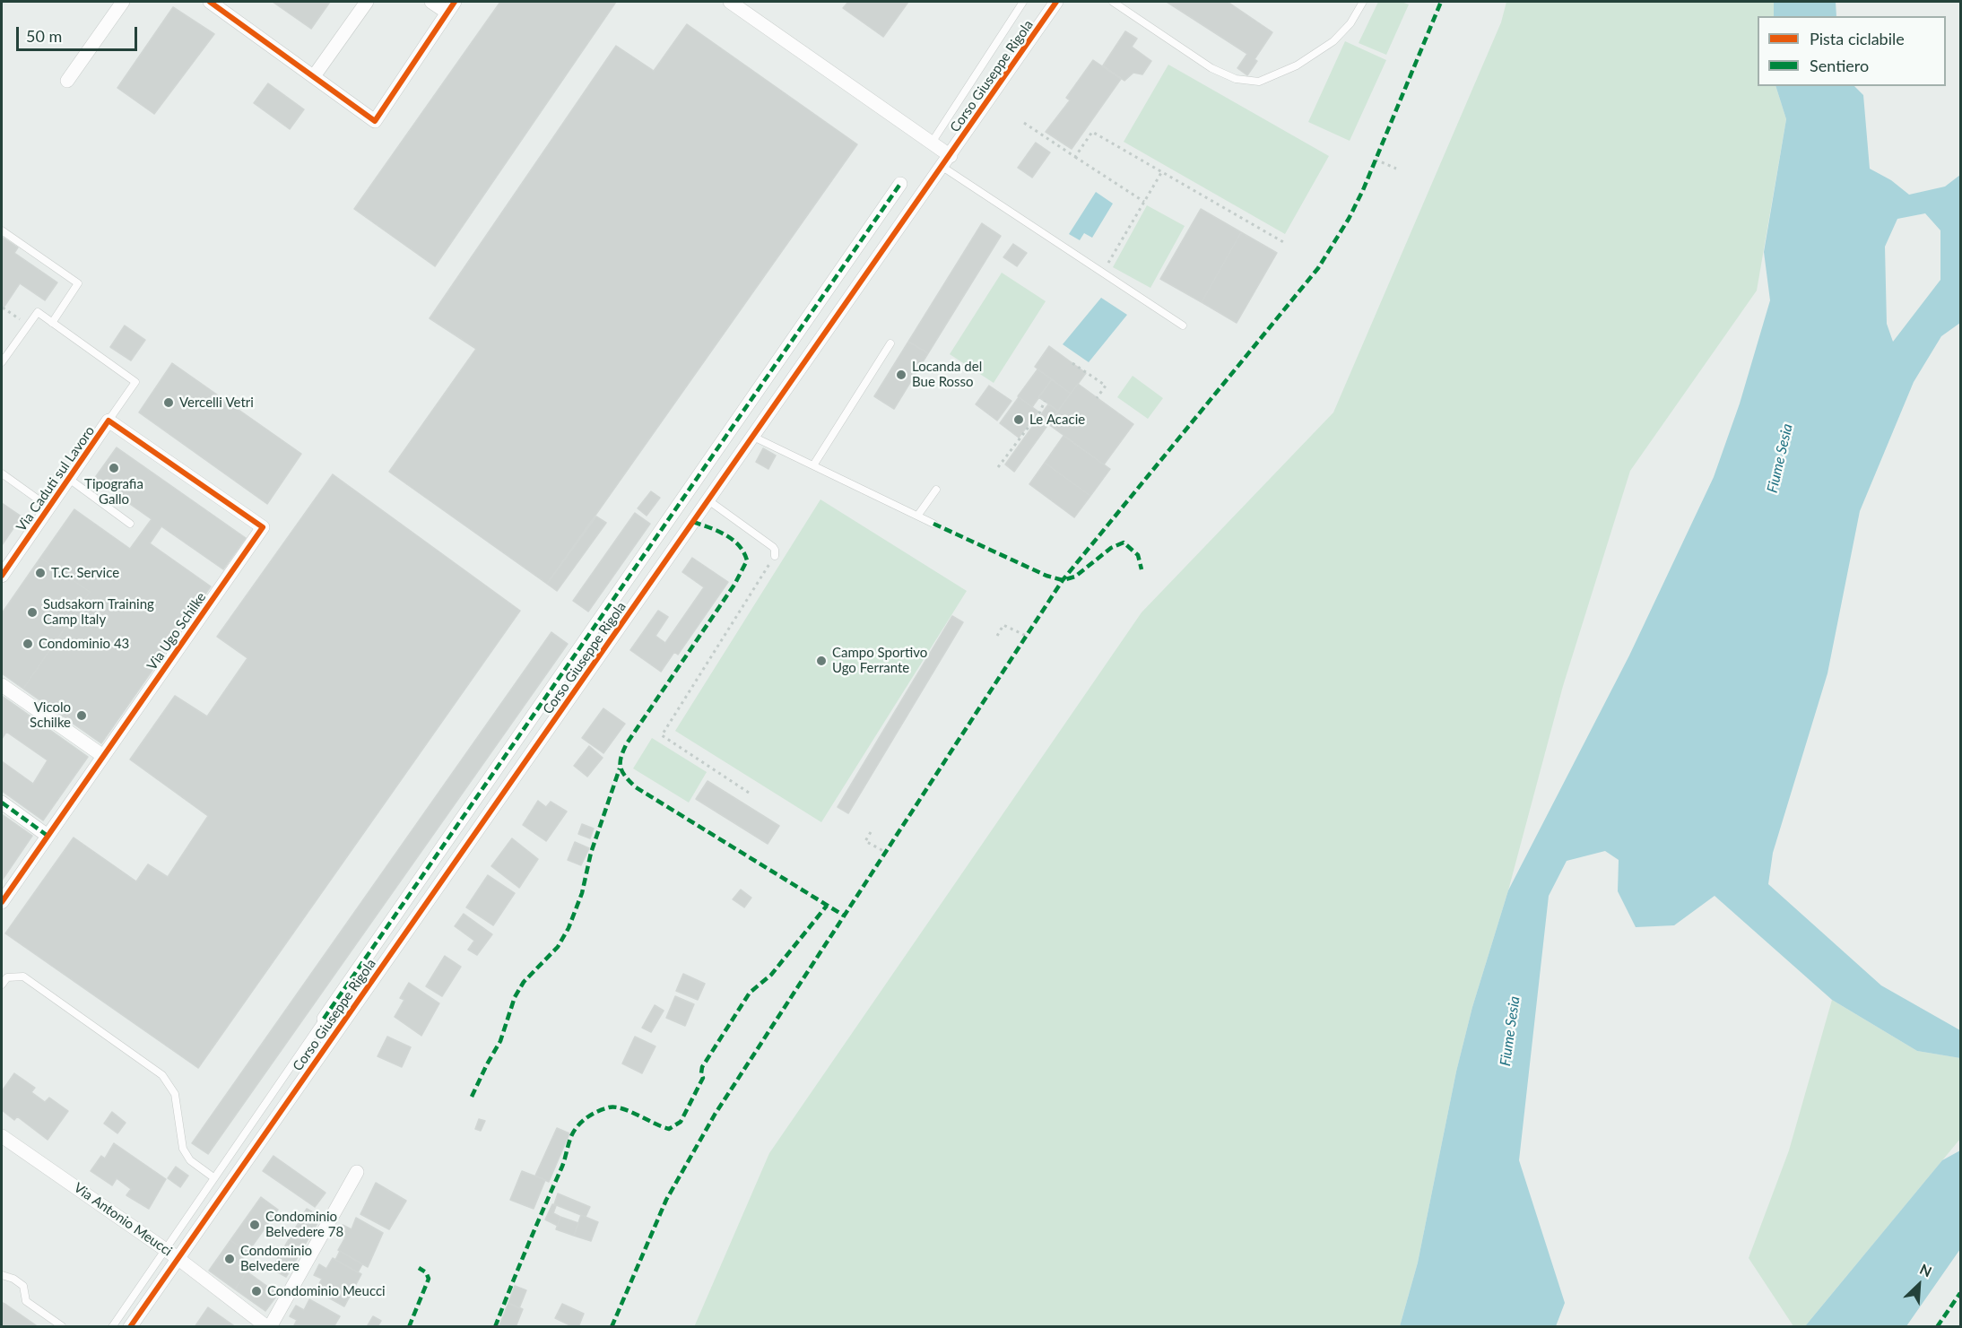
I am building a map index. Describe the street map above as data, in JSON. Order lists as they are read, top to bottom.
{
  "streets": {
    "street": [
      "Corso Giuseppe Rigola",
      "Via Caduti sul Lavoro",
      "Via Ugo Schilke",
      "Via Antonio Meucci"
    ]
  },
  "crossings": [
    ["Corso Giuseppe Rigola", "Via Antonio Meucci"],
    ["Via Caduti sul Lavoro", "Via Ugo Schilke"]
  ],
  "water": ["Fiume Sesia"],
  "places": [
    "Locanda del Bue Rosso",
    "Vercelli Vetri",
    "Le Acacie",
    "Tipografia Gallo",
    "T.C. Service",
    "Sudsakorn Training Camp Italy",
    "Condominio 43",
    "Campo Sportivo Ugo Ferrante",
    "Vicolo Schilke",
    "Condominio Belvedere 78",
    "Condominio Belvedere",
    "Condominio Meucci"
  ],
  "legend": ["Pista ciclabile", "Sentiero"],
  "scale_bar": "50 m",
  "north": "top right"
}
